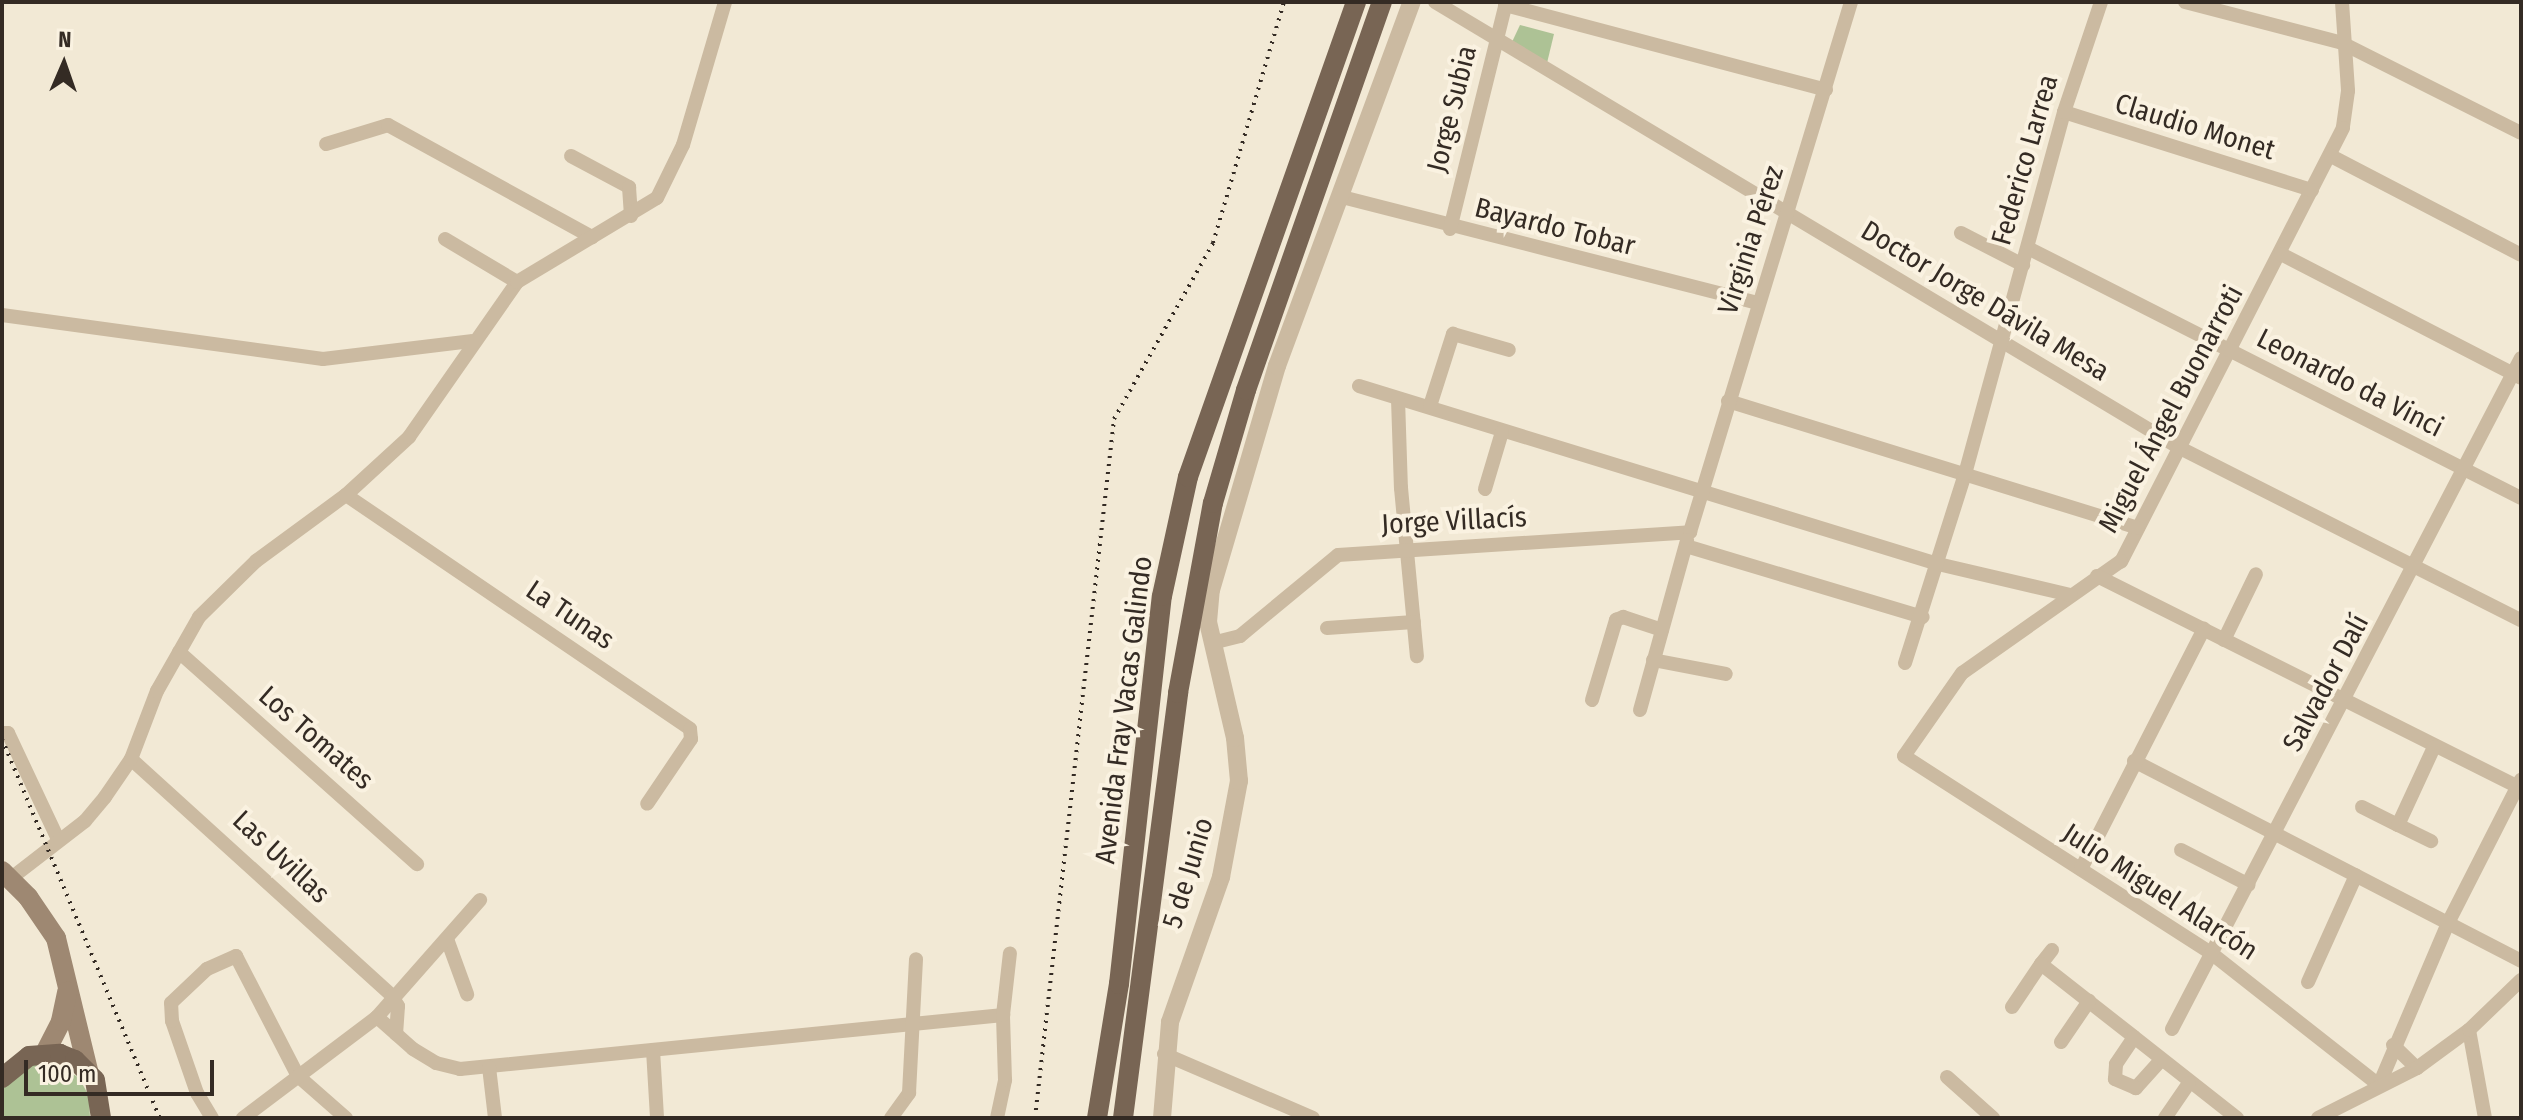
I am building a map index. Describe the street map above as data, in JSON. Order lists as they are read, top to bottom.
{
  "streets": {
    "main road": ["Avenida Fray Vacas Galindo"],
    "street": [
      "Jorge Subia",
      "Claudio Monet",
      "Federico Larrea",
      "Bayardo Tobar",
      "Virginia Pérez",
      "Doctor Jorge Dávila Mesa",
      "Leonardo da Vinci",
      "Miguel Ángel Buonarroti",
      "Jorge Villacís",
      "La Tunas",
      "Salvador Dalí",
      "Los Tomates",
      "Las Uvillas",
      "5 de Junio",
      "Julio Miguel Alarcón"
    ]
  },
  "crossings": [
    ["Jorge Subia", "Bayardo Tobar"],
    ["Jorge Subia", "Doctor Jorge Dávila Mesa"],
    ["Claudio Monet", "Federico Larrea"],
    ["Claudio Monet", "Miguel Ángel Buonarroti"],
    ["Federico Larrea", "Doctor Jorge Dávila Mesa"],
    ["Federico Larrea", "Leonardo da Vinci"],
    ["Bayardo Tobar", "Virginia Pérez"],
    ["Bayardo Tobar", "5 de Junio"],
    ["Virginia Pérez", "Doctor Jorge Dávila Mesa"],
    ["Doctor Jorge Dávila Mesa", "Miguel Ángel Buonarroti"],
    ["Doctor Jorge Dávila Mesa", "Salvador Dalí"],
    ["Leonardo da Vinci", "Miguel Ángel Buonarroti"],
    ["Leonardo da Vinci", "Salvador Dalí"],
    ["Miguel Ángel Buonarroti", "Julio Miguel Alarcón"],
    ["Jorge Villacís", "5 de Junio"],
    ["Salvador Dalí", "Julio Miguel Alarcón"]
  ],
  "scale_bar": "100 m",
  "north": "top"
}
